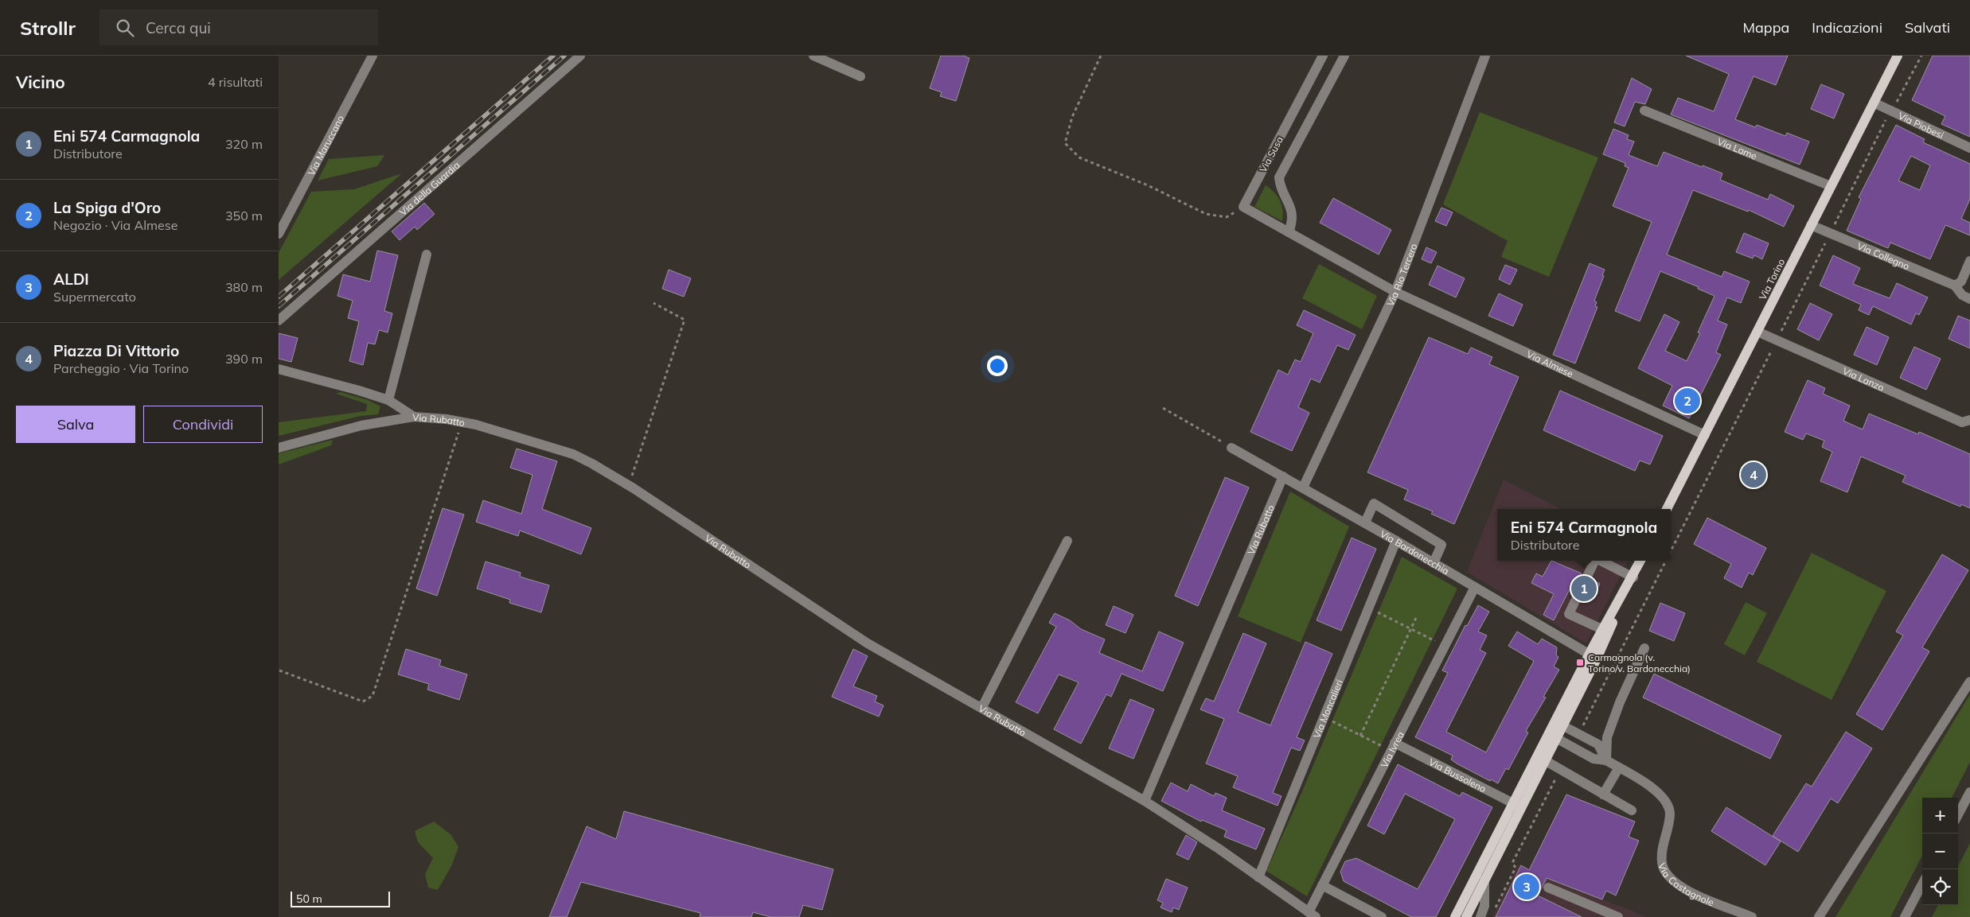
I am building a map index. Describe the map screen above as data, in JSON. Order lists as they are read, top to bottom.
{
  "streets": {
    "main road": ["Via Torino"],
    "street": [
      "Via Piobesi",
      "Via Maruccano",
      "Via Lame",
      "Via Susa",
      "Via della Guardia",
      "Via Collegno",
      "Via Rio Tercero",
      "Via Almese",
      "Via Lanzo",
      "Via Rubatto",
      "Via Bardonecchia",
      "Via Moncalieri",
      "Via Ivrea",
      "Via Bussoleno",
      "Via Castagnole"
    ]
  },
  "crossings": [
    ["Via Piobesi", "Via Torino"],
    ["Via Lame", "Via Torino"],
    ["Via Collegno", "Via Torino"],
    ["Via Rio Tercero", "Via Almese"],
    ["Via Rio Tercero", "Via Bardonecchia"],
    ["Via Torino", "Via Almese"],
    ["Via Torino", "Via Lanzo"],
    ["Via Rubatto", "Via Bardonecchia"],
    ["Via Rubatto", "Via Moncalieri"],
    ["Via Rubatto", "Via Ivrea"],
    ["Via Bardonecchia", "Via Moncalieri"],
    ["Via Bardonecchia", "Via Ivrea"],
    ["Via Ivrea", "Via Bussoleno"]
  ],
  "places": {
    "transit": ["Carmagnola (v. Torino/v. Bardonecchia)"]
  },
  "scale_bar": "50 m",
  "page": {
    "header": "Strollr",
    "search": "Cerca qui",
    "nav": ["Mappa", "Indicazioni", "Salvati"],
    "heading": ["Vicino", "4 risultati"],
    "list": [
      {
        "mark": "1",
        "name": "Eni 574 Carmagnola",
        "note": "Distributore",
        "value": "320 m"
      },
      {
        "mark": "2",
        "name": "La Spiga d'Oro",
        "note": "Negozio · Via Almese",
        "value": "350 m"
      },
      {
        "mark": "3",
        "name": "ALDI",
        "note": "Supermercato",
        "value": "380 m"
      },
      {
        "mark": "4",
        "name": "Piazza Di Vittorio",
        "note": "Parcheggio · Via Torino",
        "value": "390 m"
      }
    ],
    "pins": [
      "2",
      "4",
      "1",
      "3"
    ],
    "buttons": ["Salva", "Condividi"],
    "popup": ["Eni 574 Carmagnola", "Distributore"],
    "map_buttons": ["+", "−"],
    "scale": "50 m"
  }
}
